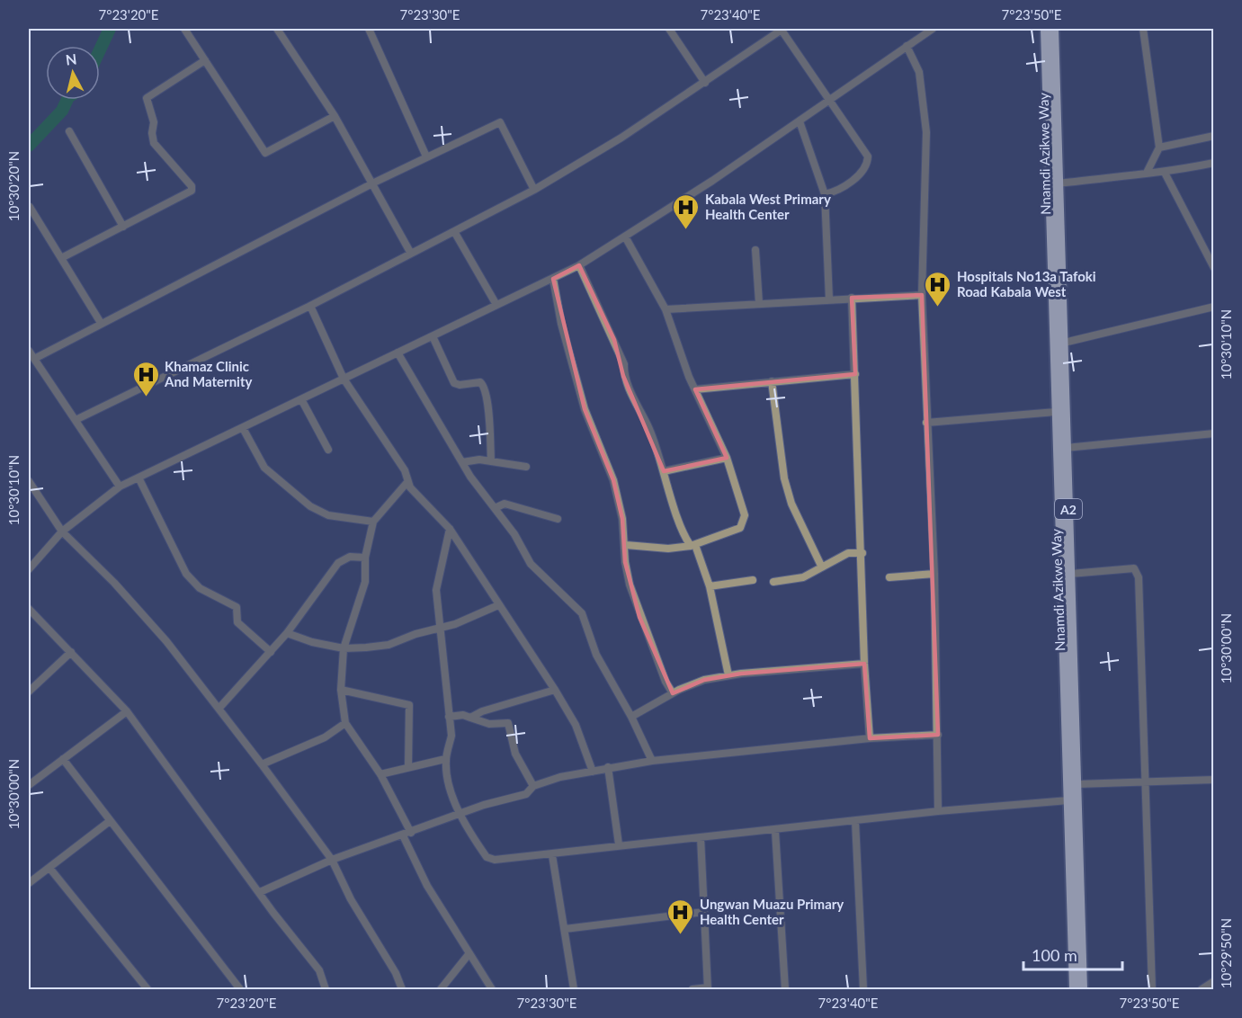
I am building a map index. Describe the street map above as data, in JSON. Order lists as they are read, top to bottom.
{
  "streets": {
    "highway": ["Nnamdi Azikwe Way", "A2"]
  },
  "places": {
    "hospital": [
      "Kabala West Primary Health Center",
      "Hospitals No13a Tafoki Road Kabala West",
      "Khamaz Clinic And Maternity",
      "Ungwan Muazu Primary Health Center"
    ]
  },
  "scale_bar": "100 m",
  "north": "top",
  "coordinates": [
    "7°23'20\"E",
    "7°23'30\"E",
    "7°23'40\"E",
    "7°23'50\"E",
    "10°30'20\"N",
    "10°30'10\"N",
    "10°30'00\"N",
    "10°29'50\"N"
  ]
}
